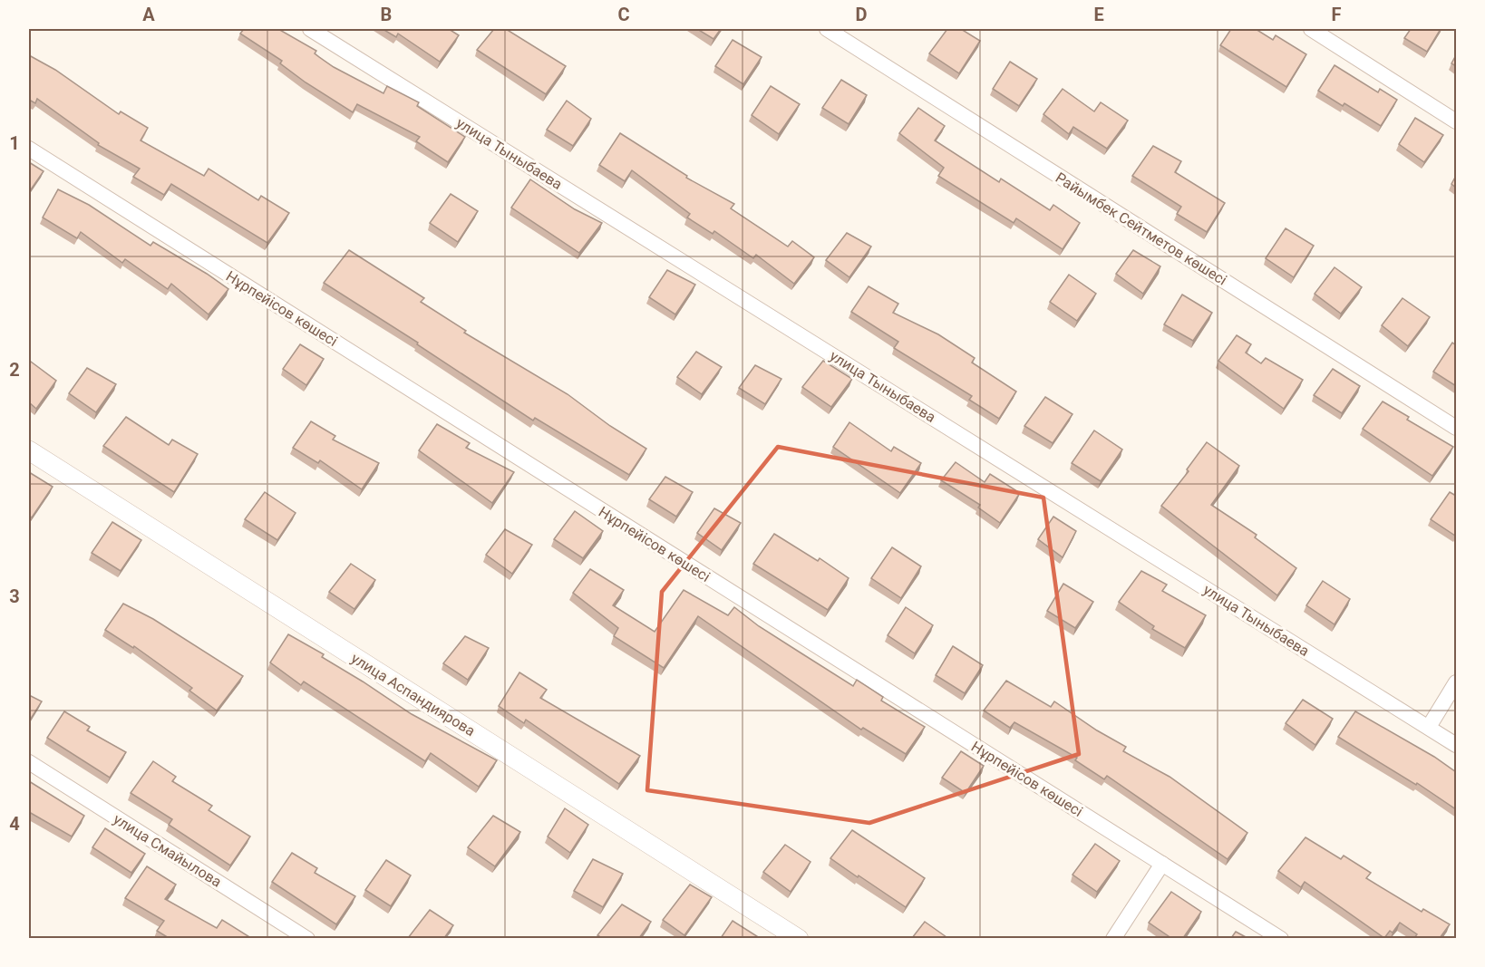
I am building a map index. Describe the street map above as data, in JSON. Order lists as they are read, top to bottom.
{
  "streets": {
    "street": [
      "улица Тыныбаева",
      "Райымбек Сейтметов көшесі",
      "Нұрпейісов көшесі",
      "улица Аспандиярова",
      "улица Смайылова"
    ]
  },
  "grid": {
    "columns": [
      "A",
      "B",
      "C",
      "D",
      "E",
      "F"
    ],
    "rows": [
      "1",
      "2",
      "3",
      "4"
    ]
  }
}
